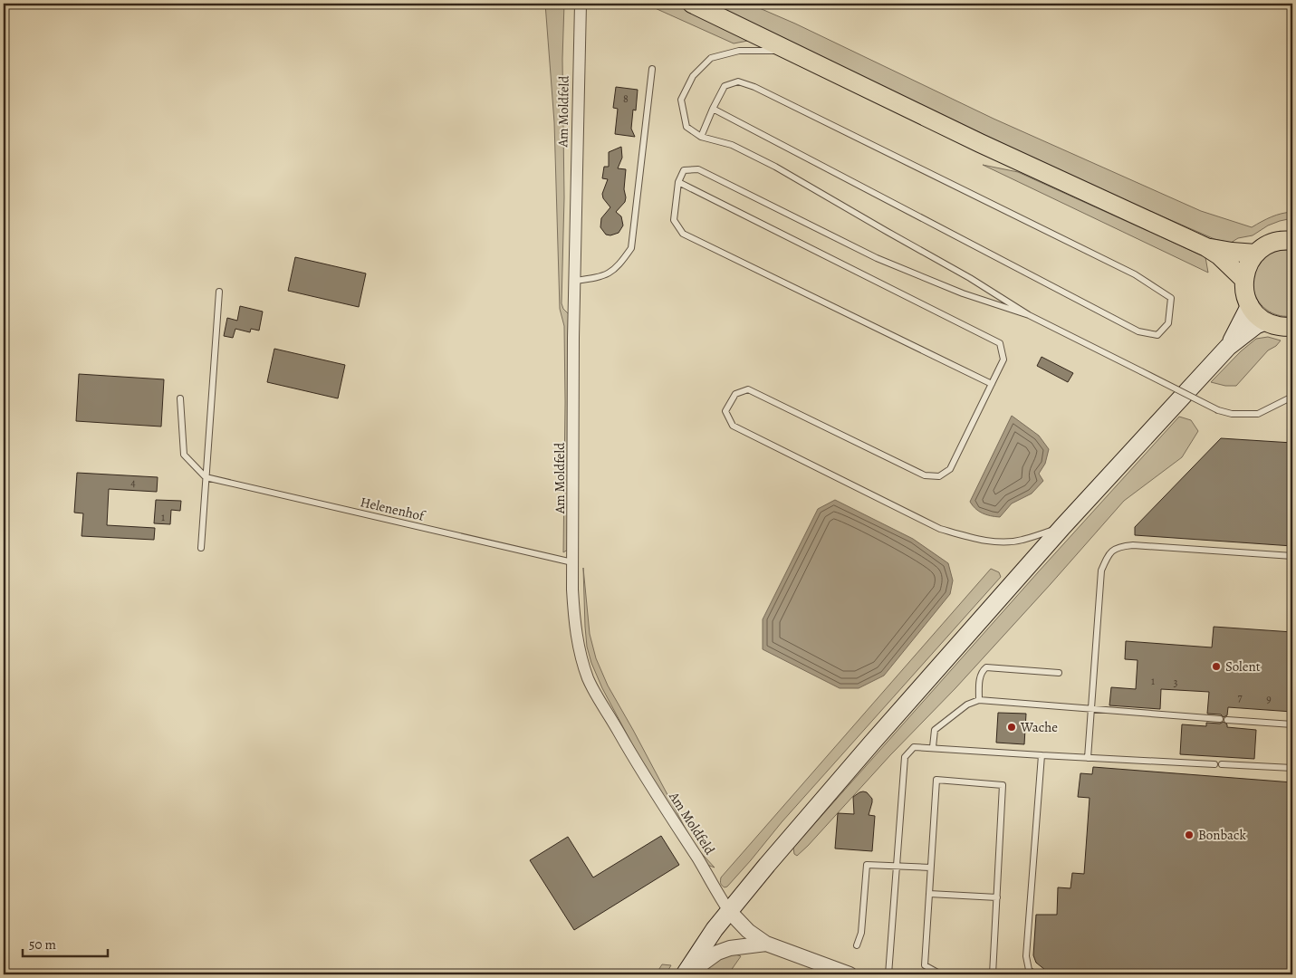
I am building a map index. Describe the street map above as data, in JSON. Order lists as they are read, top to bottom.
{
  "streets": {
    "street": ["Am Moldfeld"],
    "lane": ["Helenenhof"]
  },
  "crossings": [
    ["Am Moldfeld", "Helenenhof"]
  ],
  "places": ["Solent", "Wache", "Bonback"],
  "house_numbers": [
    "8",
    "4",
    "1",
    "1",
    "3",
    "7",
    "9"
  ],
  "scale_bar": "50 m"
}
